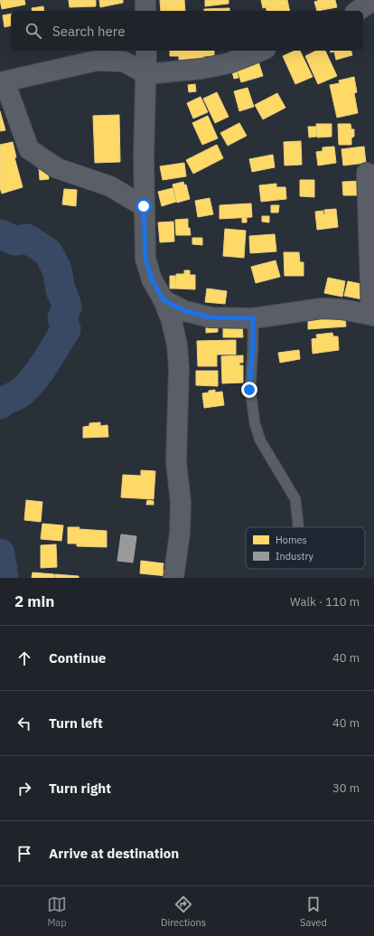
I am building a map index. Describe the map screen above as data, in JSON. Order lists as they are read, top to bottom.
{
  "legend": ["Homes", "Industry"],
  "page": {
    "search": "Search here",
    "heading": ["2 min", "Walk · 110 m"],
    "list": [
      ["Continue", "40 m"],
      ["Turn left", "40 m"],
      ["Turn right", "30 m"],
      "Arrive at destination"
    ],
    "nav": ["Map", "Directions", "Saved"]
  }
}
